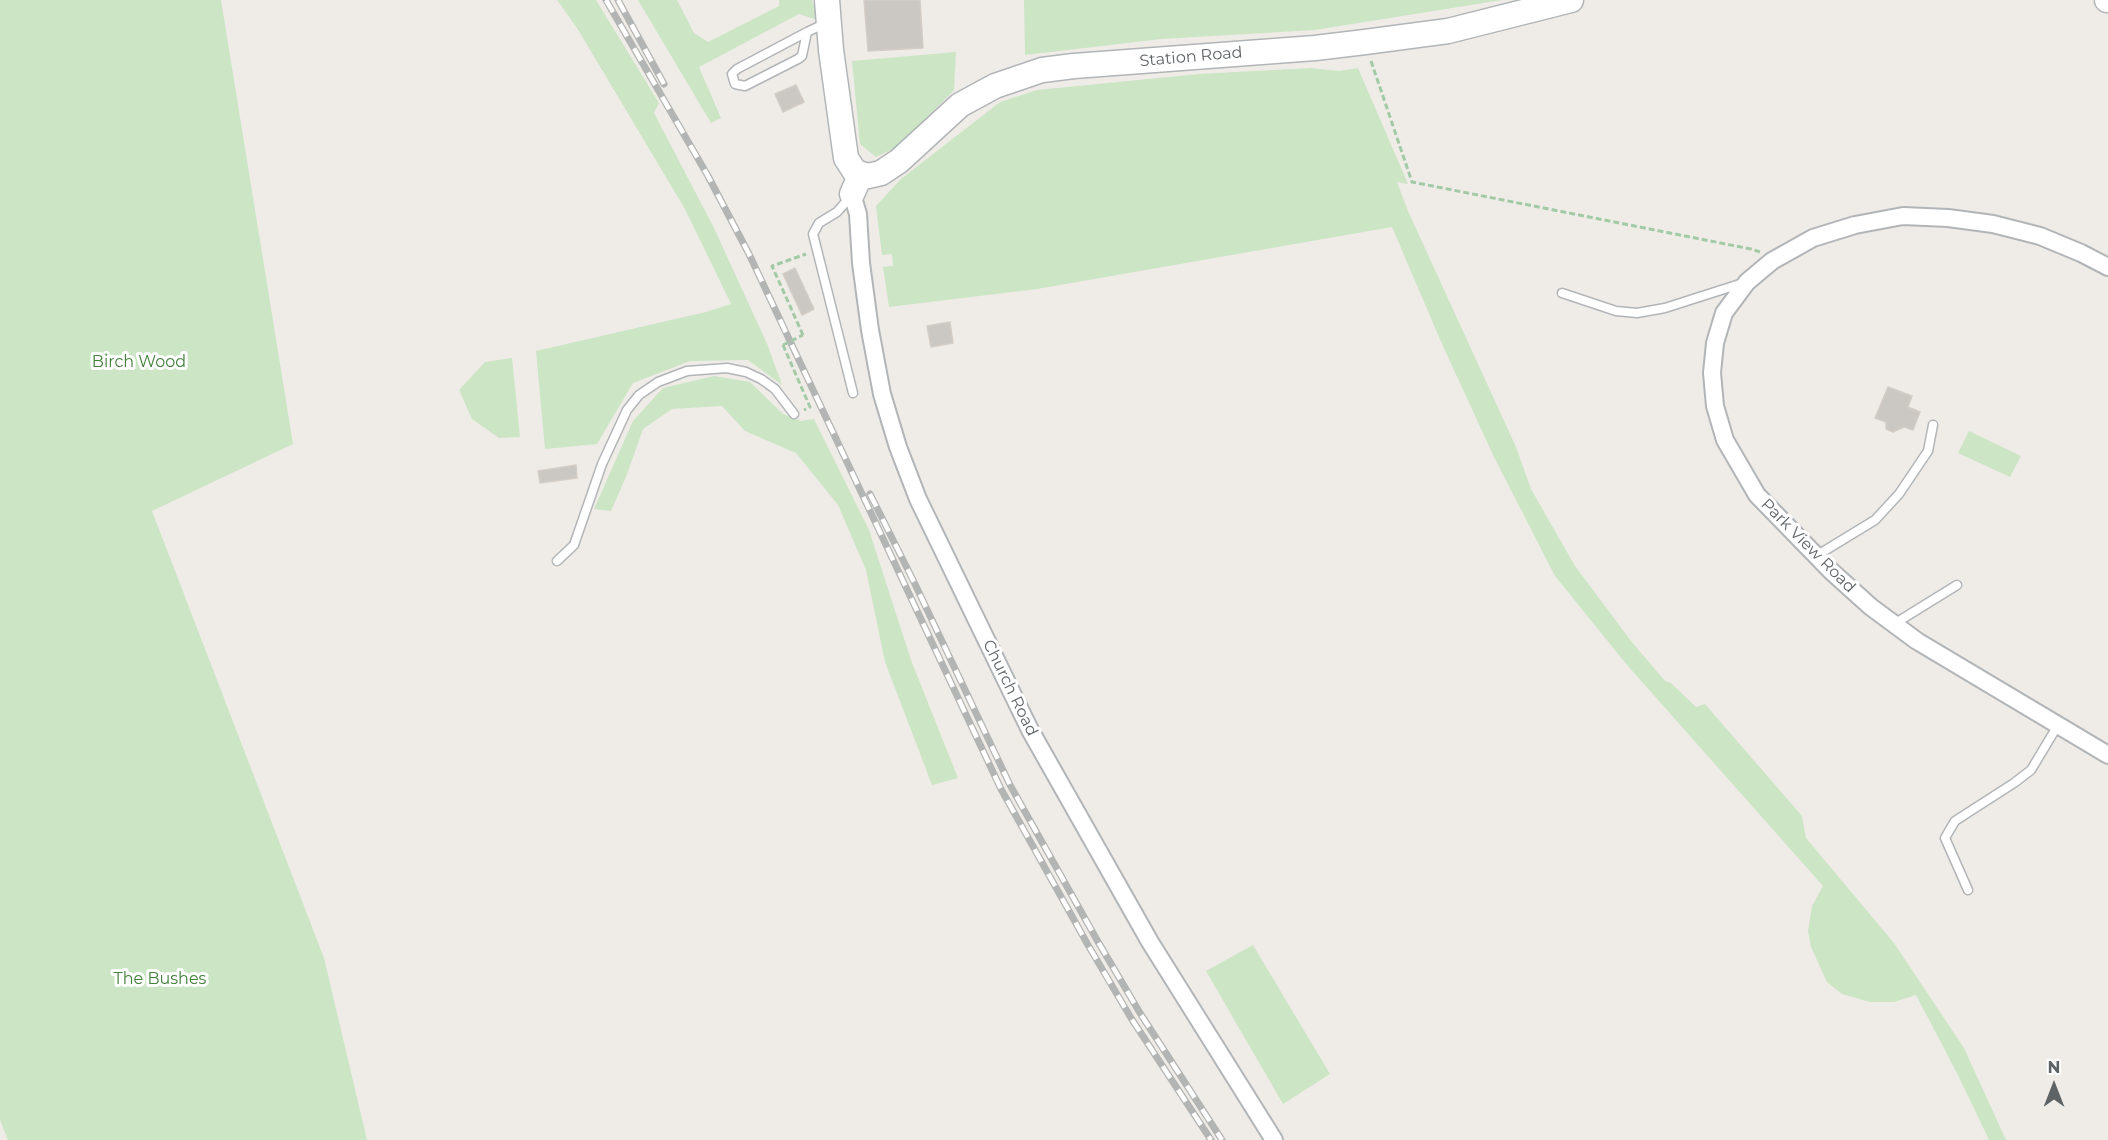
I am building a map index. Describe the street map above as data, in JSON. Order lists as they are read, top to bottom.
{
  "streets": {
    "street": ["Station Road", "Park View Road", "Church Road"]
  },
  "crossings": [
    ["Station Road", "Church Road"]
  ],
  "parks": ["Birch Wood", "The Bushes"],
  "north": "top"
}
